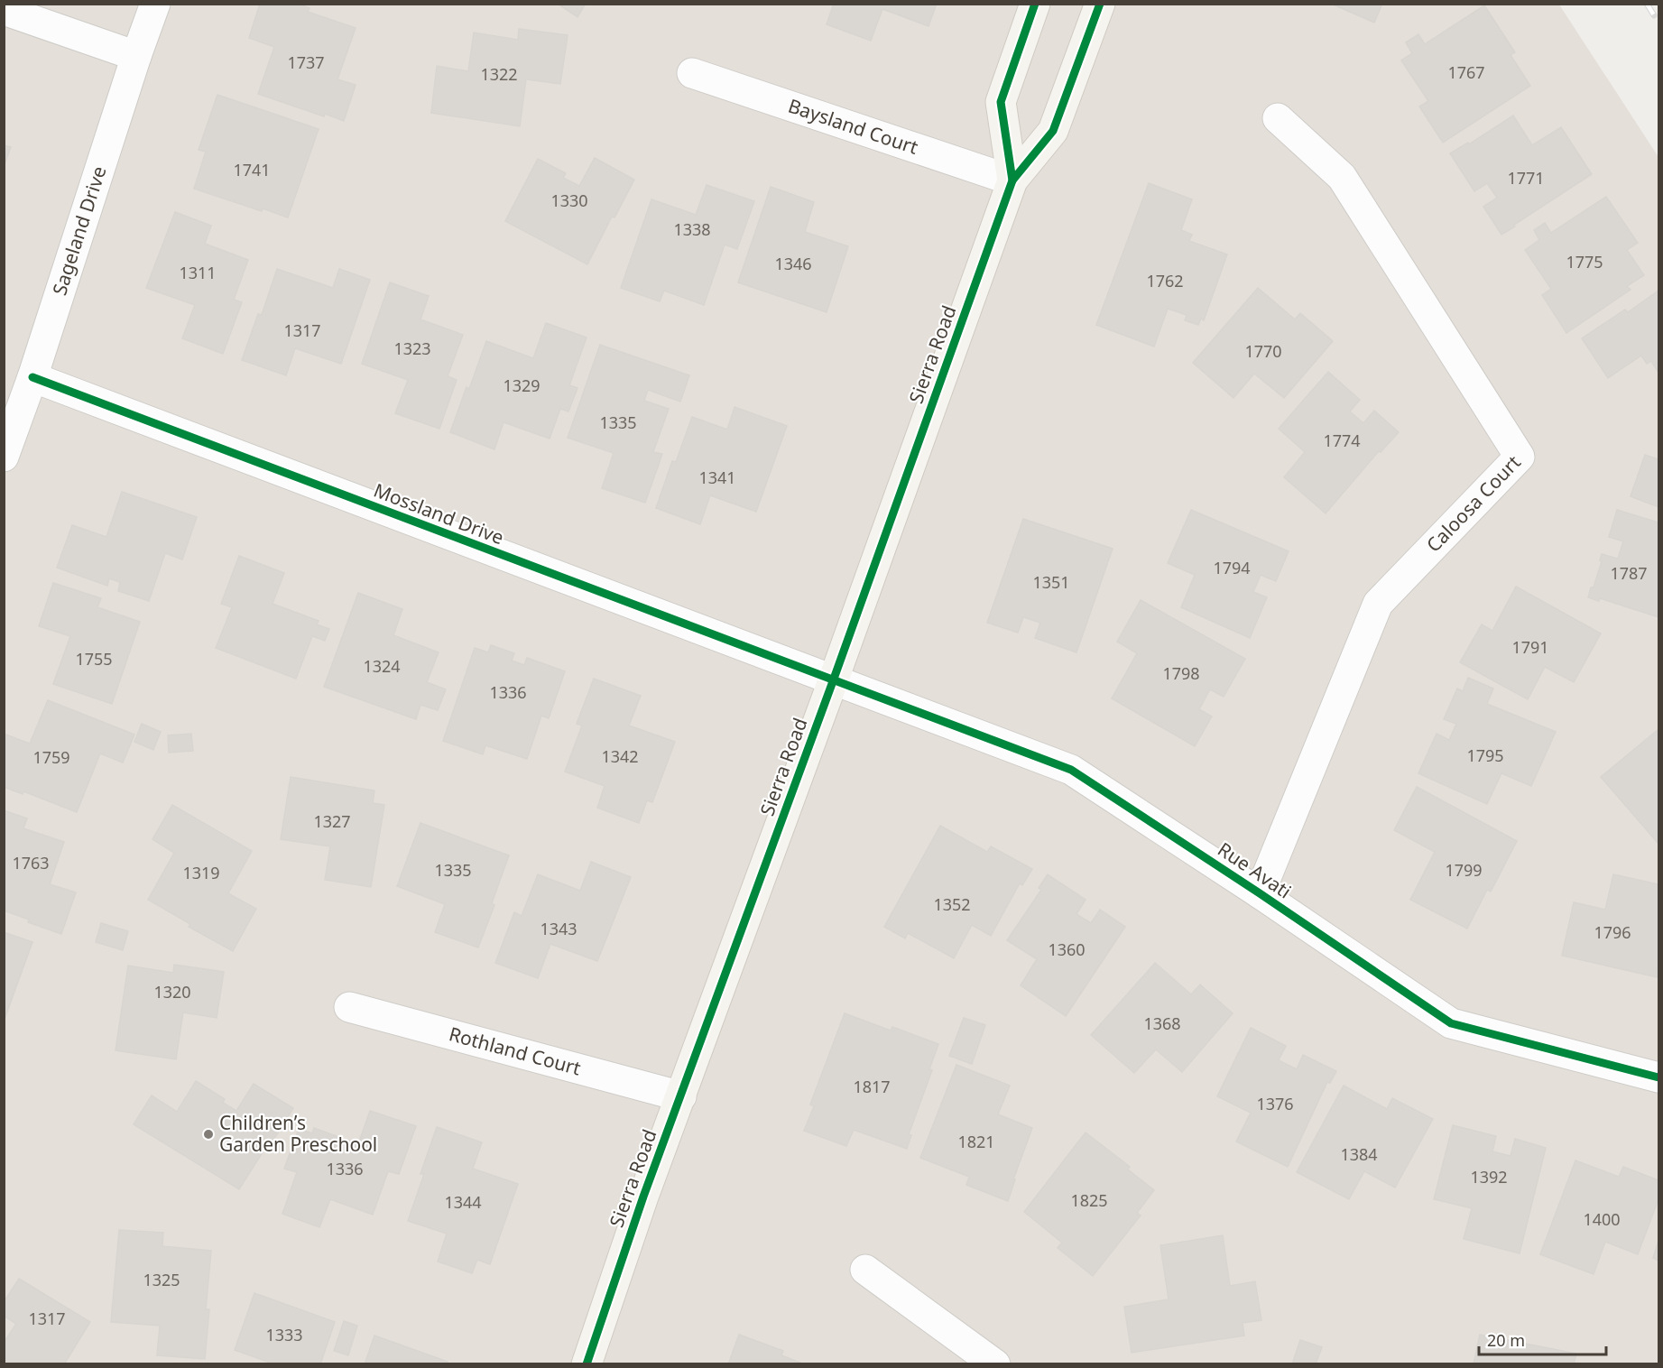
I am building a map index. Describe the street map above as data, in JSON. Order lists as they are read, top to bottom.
{
  "streets": {
    "main road": ["Sierra Road"],
    "street": [
      "Baysland Court",
      "Sageland Drive",
      "Caloosa Court",
      "Mossland Drive",
      "Rue Avati",
      "Rothland Court"
    ]
  },
  "crossings": [
    ["Baysland Court", "Sierra Road"],
    ["Sageland Drive", "Mossland Drive"],
    ["Sierra Road", "Mossland Drive"],
    ["Sierra Road", "Rue Avati"],
    ["Sierra Road", "Rothland Court"],
    ["Caloosa Court", "Rue Avati"],
    ["Mossland Drive", "Rue Avati"]
  ],
  "places": ["Children’s Garden Preschool"],
  "house_numbers": [
    "1737",
    "1767",
    "1322",
    "1741",
    "1771",
    "1330",
    "1338",
    "1775",
    "1346",
    "1311",
    "1762",
    "1317",
    "1323",
    "1770",
    "1329",
    "1335",
    "1774",
    "1341",
    "1794",
    "1787",
    "1351",
    "1791",
    "1755",
    "1324",
    "1798",
    "1336",
    "1795",
    "1342",
    "1759",
    "1327",
    "1763",
    "1335",
    "1799",
    "1319",
    "1352",
    "1343",
    "1796",
    "1360",
    "1320",
    "1368",
    "1817",
    "1376",
    "1821",
    "1384",
    "1336",
    "1392",
    "1825",
    "1344",
    "1400",
    "1325",
    "1317",
    "1333"
  ],
  "scale_bar": "20 m"
}
